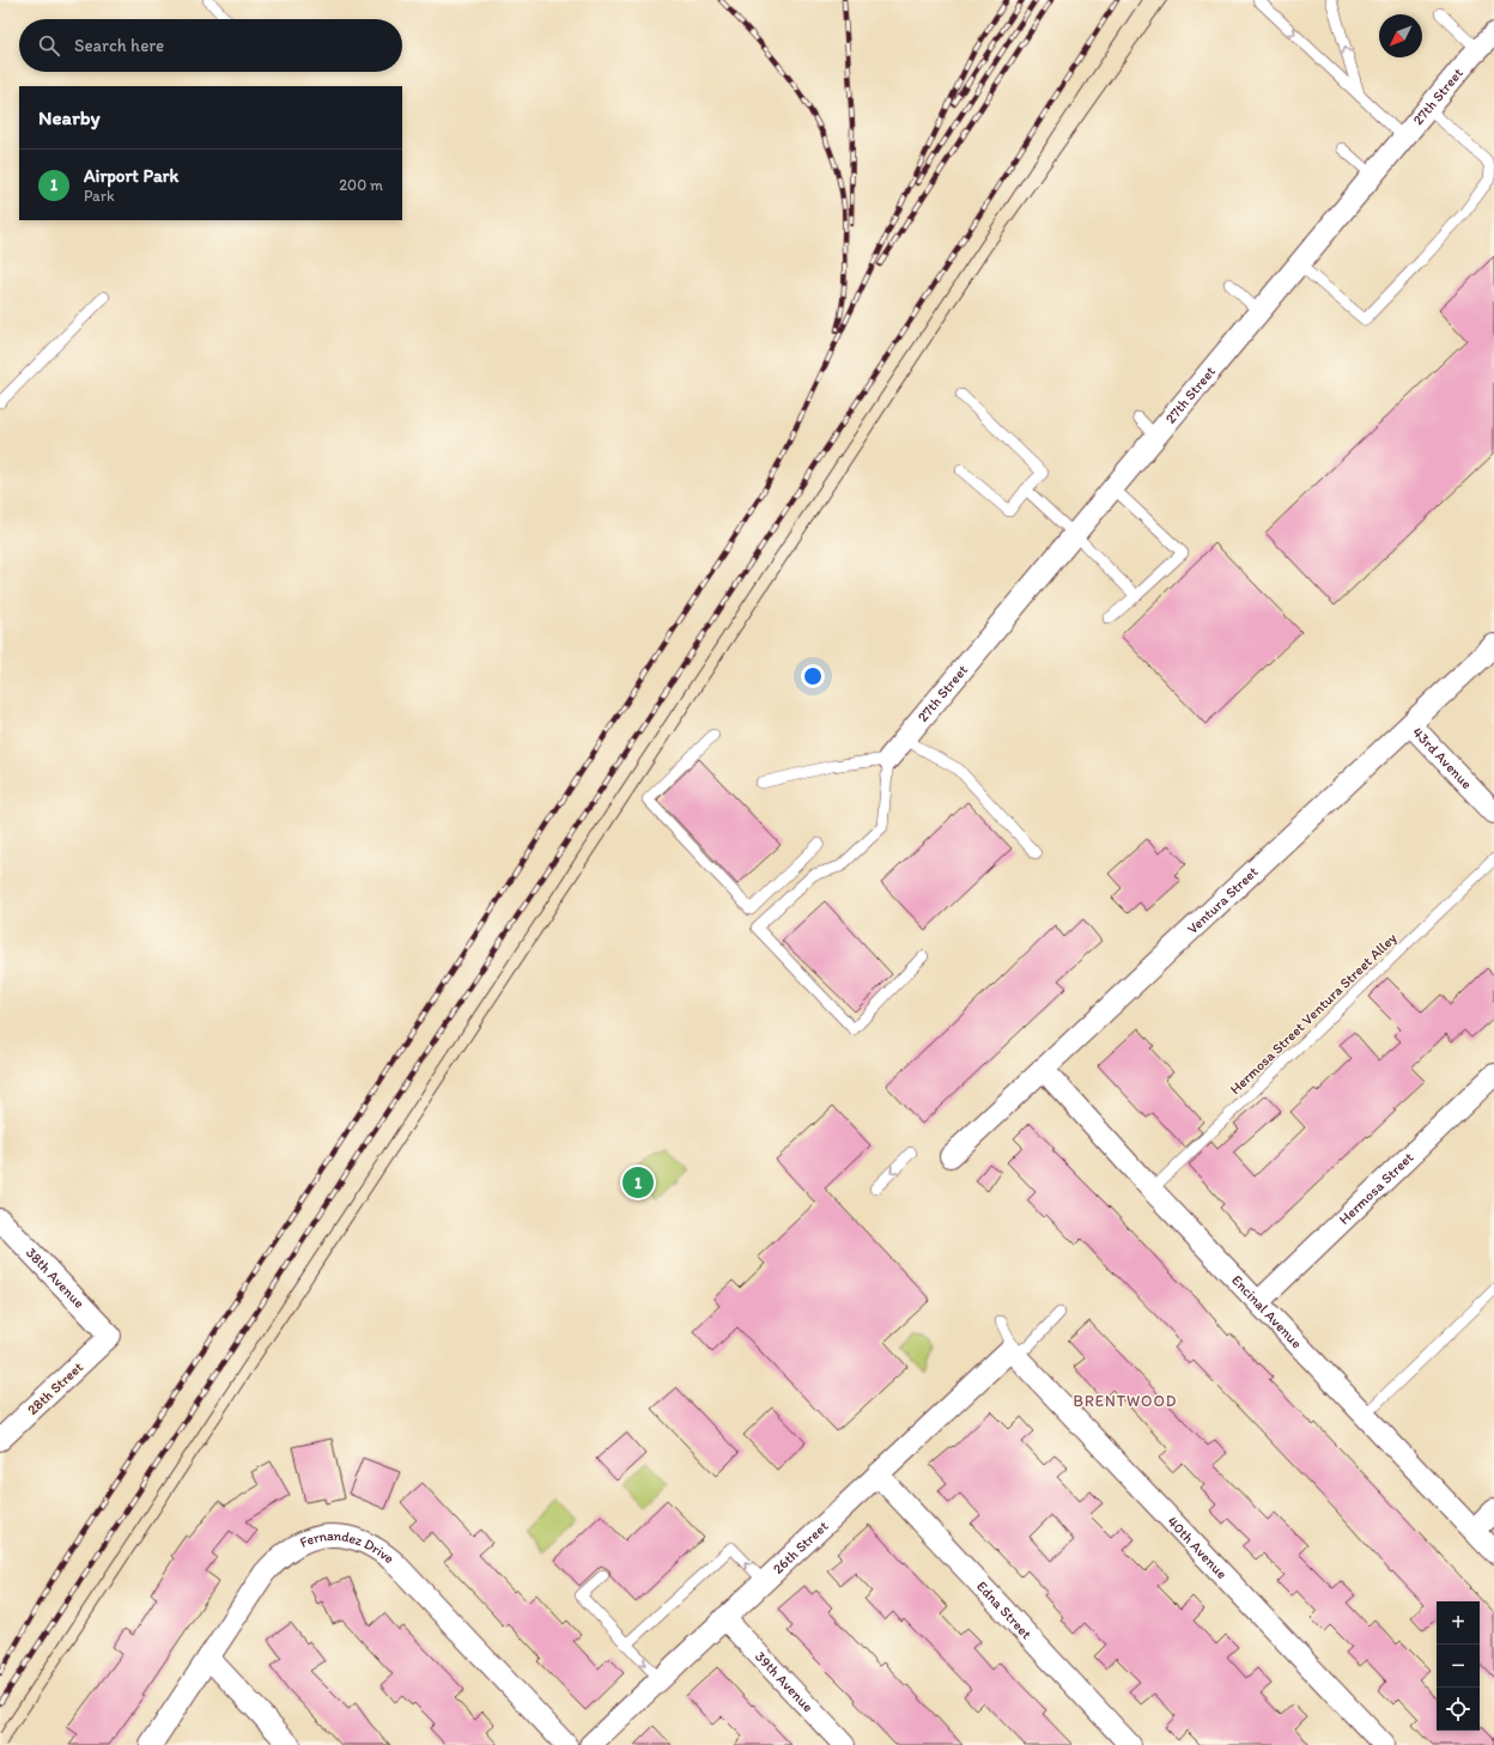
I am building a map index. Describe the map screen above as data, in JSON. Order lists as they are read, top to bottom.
{
  "streets": {
    "street": [
      "27th Street",
      "43rd Avenue",
      "Ventura Street",
      "Hermosa Street",
      "38th Avenue",
      "Encinal Avenue",
      "28th Street",
      "26th Street",
      "40th Avenue",
      "Fernandez Drive",
      "Edna Street",
      "39th Avenue"
    ],
    "lane": ["Hermosa Street Ventura Street Alley"]
  },
  "crossings": [
    ["43rd Avenue", "Ventura Street"],
    ["Ventura Street", "Encinal Avenue"],
    ["Hermosa Street Ventura Street Alley", "Encinal Avenue"],
    ["Hermosa Street", "Encinal Avenue"],
    ["38th Avenue", "28th Street"],
    ["26th Street", "40th Avenue"],
    ["26th Street", "Edna Street"],
    ["26th Street", "39th Avenue"]
  ],
  "districts": ["BRENTWOOD"],
  "north": "bottom left",
  "page": {
    "search": "Search here",
    "heading": "Nearby",
    "list": [
      {
        "mark": "1",
        "name": "Airport Park",
        "note": "Park",
        "value": "200 m"
      }
    ],
    "pins": "1",
    "map_buttons": ["+", "−"]
  }
}
